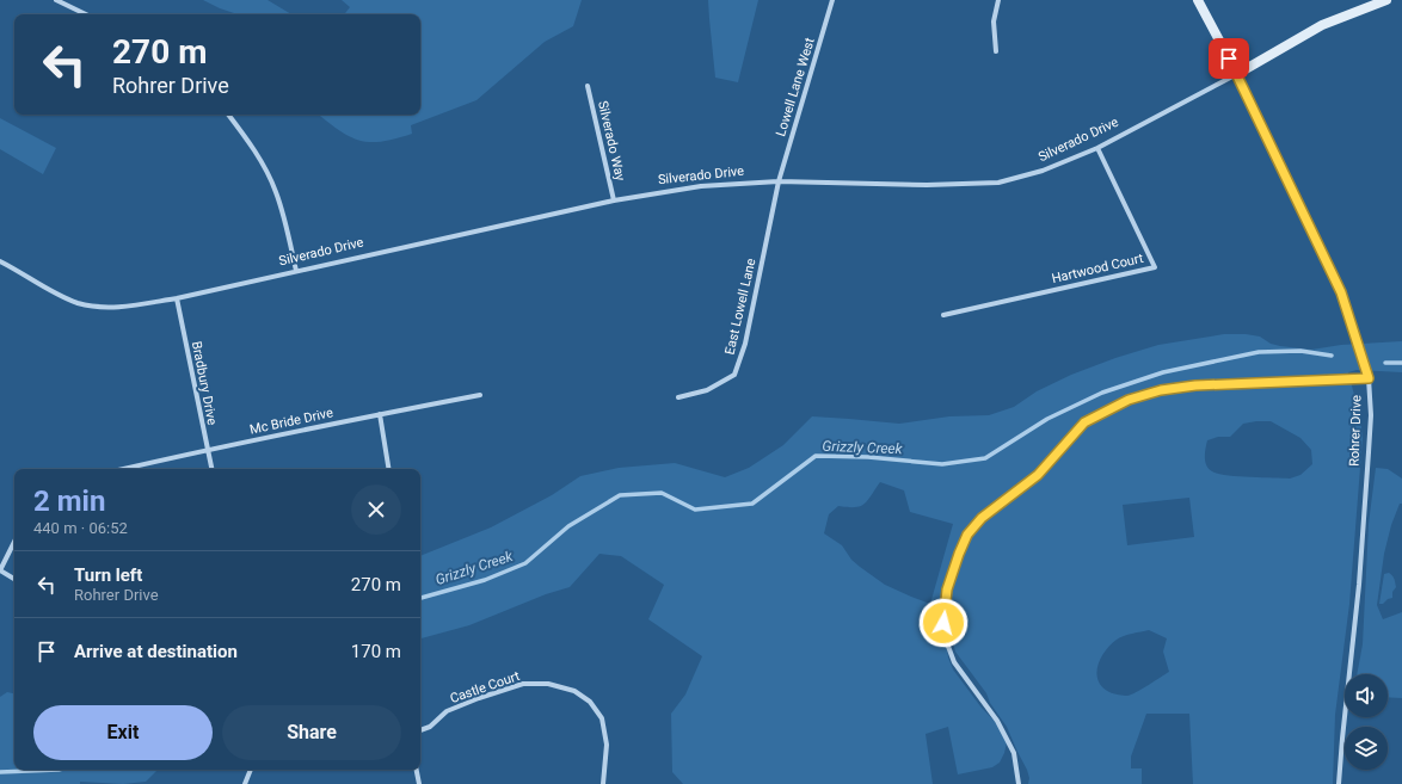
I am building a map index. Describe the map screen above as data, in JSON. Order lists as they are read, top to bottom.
{
  "streets": {
    "street": [
      "Lowell Lane West",
      "Silverado Drive",
      "Silverado Way",
      "Hartwood Court",
      "East Lowell Lane",
      "Bradbury Drive",
      "Mc Bride Drive",
      "Rohrer Drive",
      "Castle Court"
    ]
  },
  "crossings": [
    ["Lowell Lane West", "Silverado Drive"],
    ["Lowell Lane West", "East Lowell Lane"],
    ["Silverado Drive", "Silverado Way"],
    ["Silverado Drive", "Hartwood Court"],
    ["Silverado Drive", "East Lowell Lane"],
    ["Silverado Drive", "Bradbury Drive"],
    ["Silverado Drive", "Rohrer Drive"],
    ["Bradbury Drive", "Mc Bride Drive"]
  ],
  "water": ["Grizzly Creek"],
  "page": {
    "turn": ["270 m", "Rohrer Drive"],
    "heading": ["2 min", "440 m · 06:52"],
    "list": [
      {
        "name": "Turn left",
        "note": "Rohrer Drive",
        "value": "270 m"
      },
      {
        "name": "Arrive at destination",
        "value": "170 m"
      }
    ],
    "buttons": ["Exit", "Share"]
  }
}
